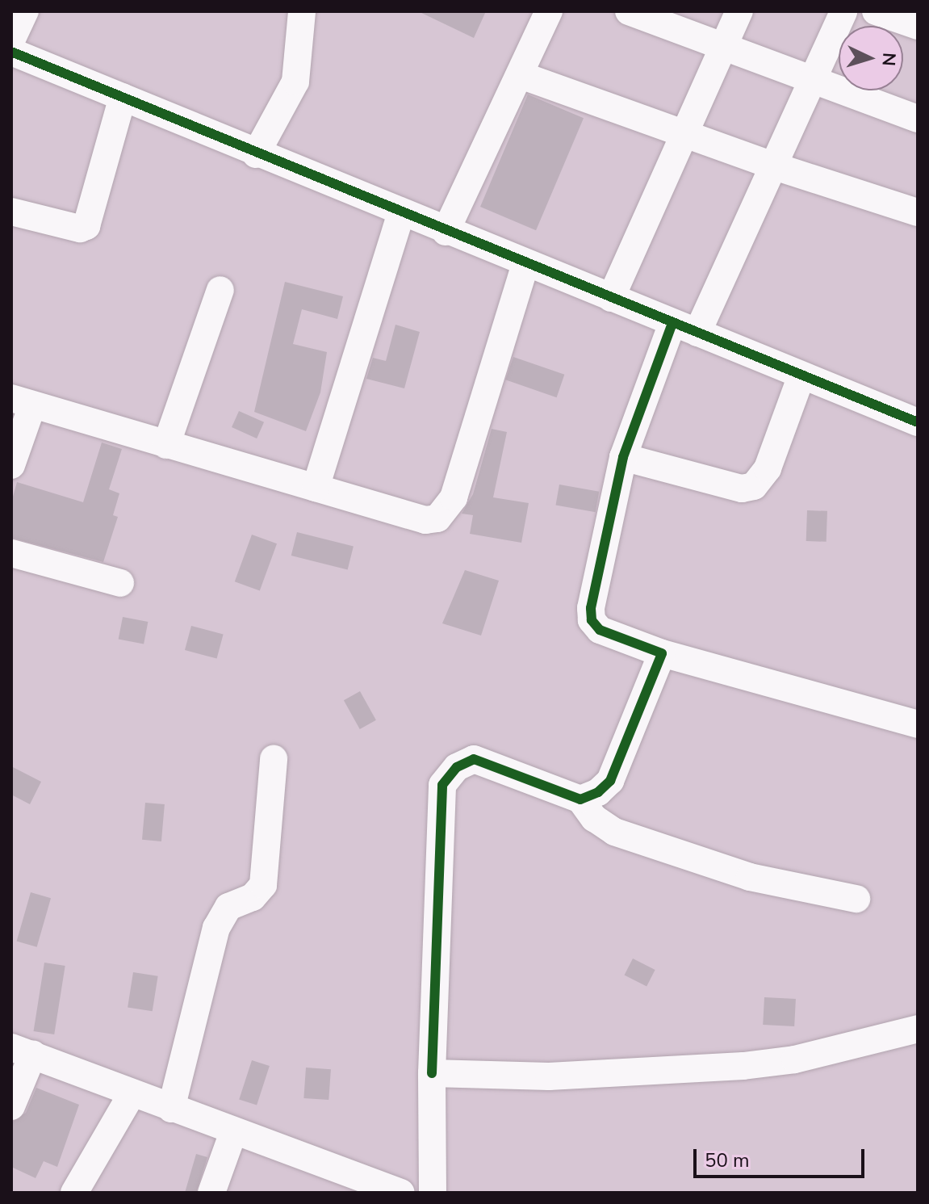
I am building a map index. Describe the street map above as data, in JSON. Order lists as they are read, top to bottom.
{
  "scale_bar": "50 m",
  "north": "right"
}
